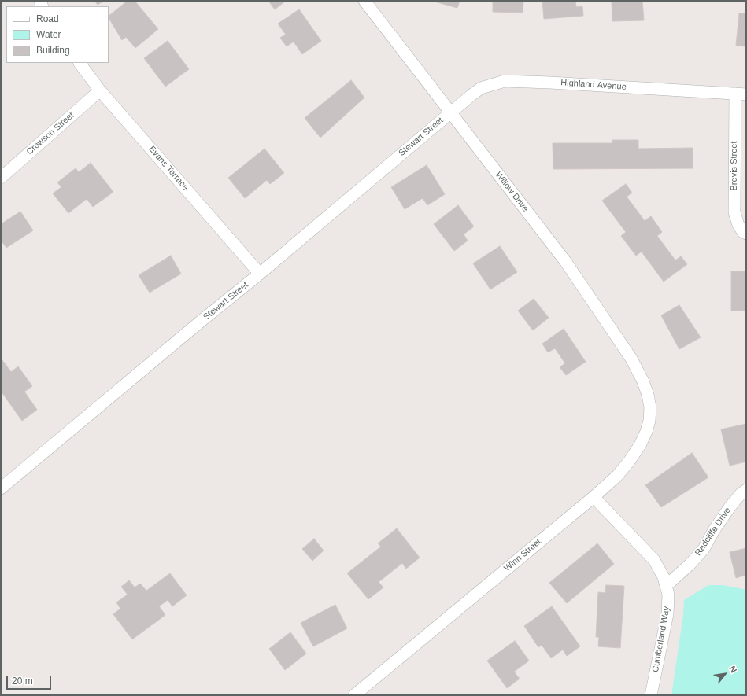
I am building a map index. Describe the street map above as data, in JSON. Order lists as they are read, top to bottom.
{
  "streets": {
    "street": [
      "Highland Avenue",
      "Crowson Street",
      "Stewart Street",
      "Brevis Street",
      "Evans Terrace",
      "Willow Drive",
      "Radcliffe Drive",
      "Winn Street",
      "Cumberland Way"
    ]
  },
  "crossings": [
    ["Highland Avenue", "Stewart Street"],
    ["Highland Avenue", "Brevis Street"],
    ["Highland Avenue", "Willow Drive"],
    ["Crowson Street", "Evans Terrace"],
    ["Stewart Street", "Evans Terrace"],
    ["Stewart Street", "Willow Drive"],
    ["Willow Drive", "Winn Street"],
    ["Radcliffe Drive", "Cumberland Way"],
    ["Winn Street", "Cumberland Way"]
  ],
  "legend": ["Road", "Water", "Building"],
  "scale_bar": "20 m",
  "north": "top right"
}
